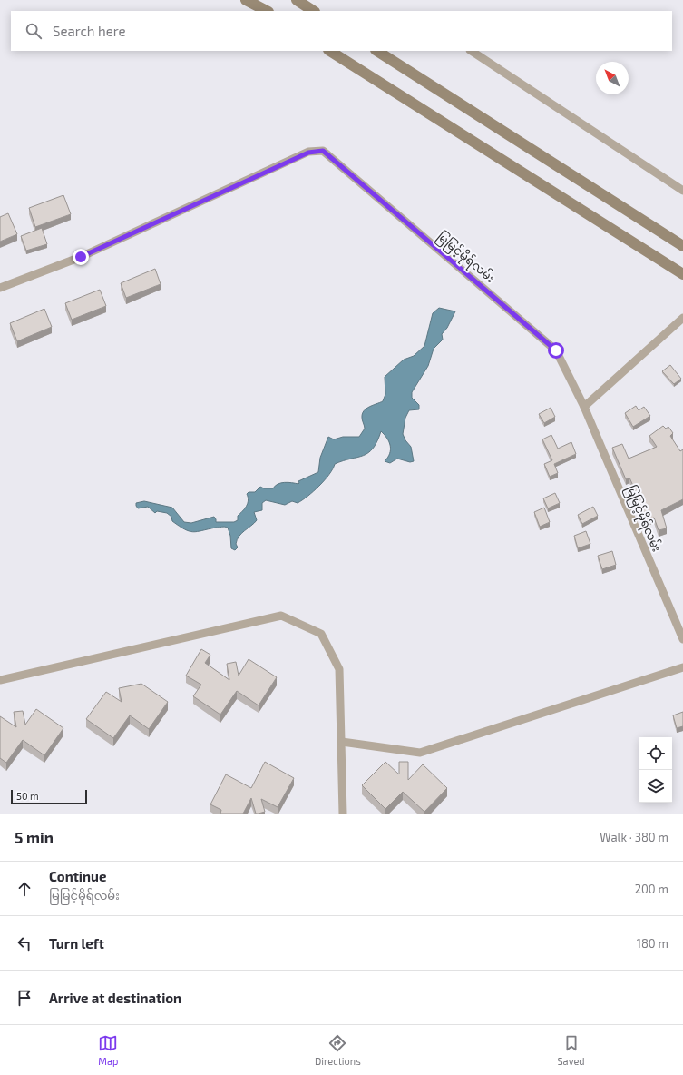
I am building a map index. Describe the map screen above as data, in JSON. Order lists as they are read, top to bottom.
{
  "streets": {
    "street": ["မြမြင့်မိုရ်လမ်း"]
  },
  "scale_bar": "50 m",
  "north": "top left",
  "page": {
    "search": "Search here",
    "scale": "50 m",
    "heading": ["5 min", "Walk · 380 m"],
    "list": [
      ["Continue", "မြမြင့်မိုရ်လမ်း", "200 m"],
      ["Turn left", "180 m"],
      "Arrive at destination"
    ],
    "nav": ["Map", "Directions", "Saved"]
  }
}
